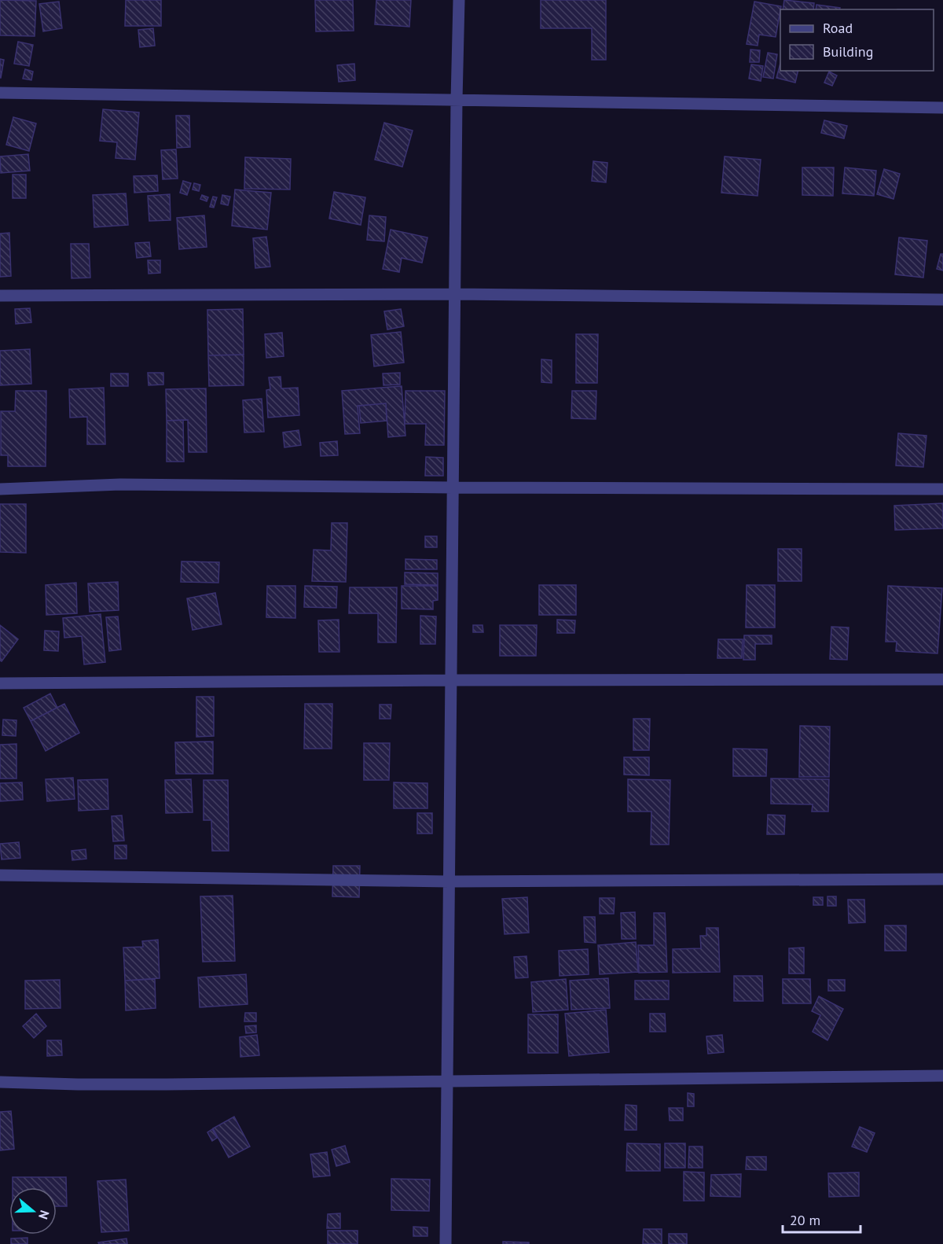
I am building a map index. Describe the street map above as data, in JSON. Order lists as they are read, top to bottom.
{
  "legend": ["Road", "Building"],
  "scale_bar": "20 m",
  "north": "right"
}
